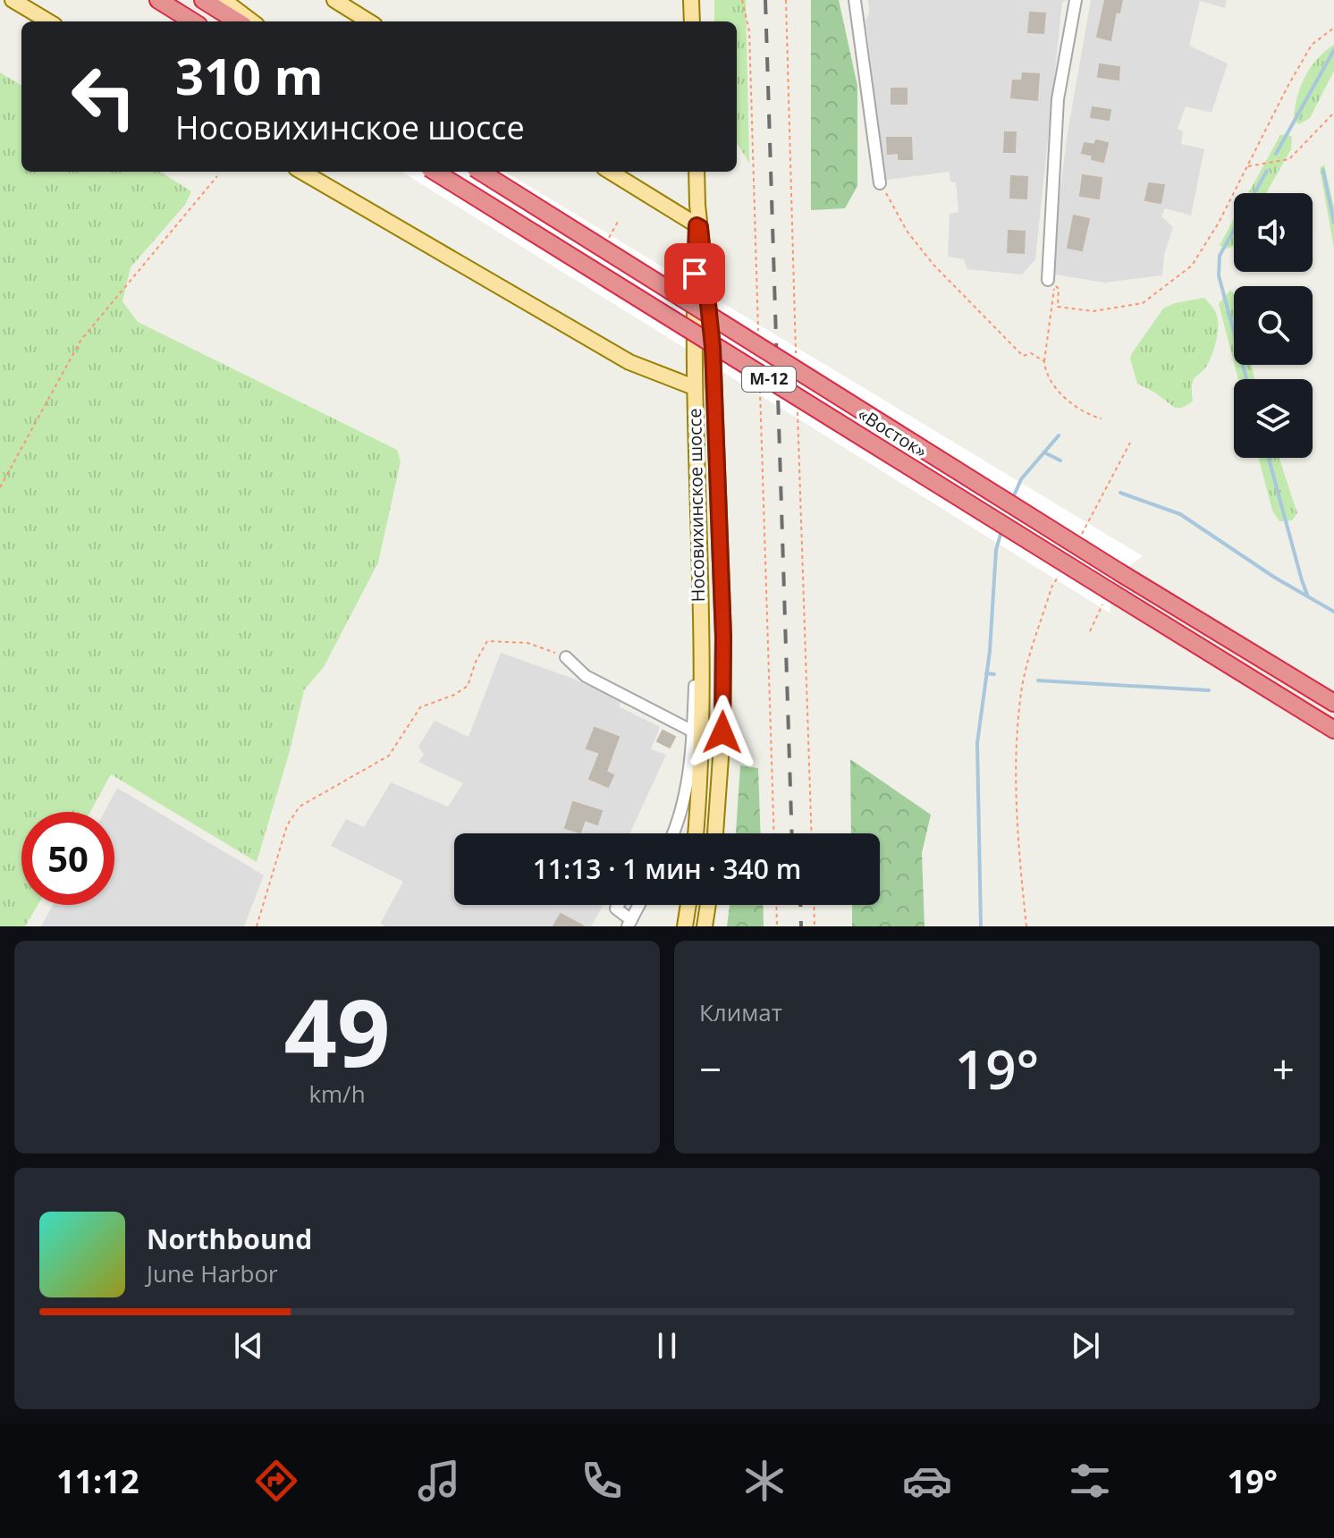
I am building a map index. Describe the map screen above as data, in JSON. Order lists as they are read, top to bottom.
{
  "streets": {
    "highway": ["М-12", "«Восток»"],
    "main road": ["Носовихинское шоссе"]
  },
  "page": {
    "turn": ["310 m", "Носовихинское шоссе"],
    "limit": "50",
    "trip": "11:13 · 1 мин · 340 m",
    "tile": [
      ["49", "km/h"],
      "Климат"
    ],
    "heat": ["−", "19°", "+"],
    "song": ["Northbound", "June Harbor"],
    "tabs": ["11:12", "19°"]
  }
}
